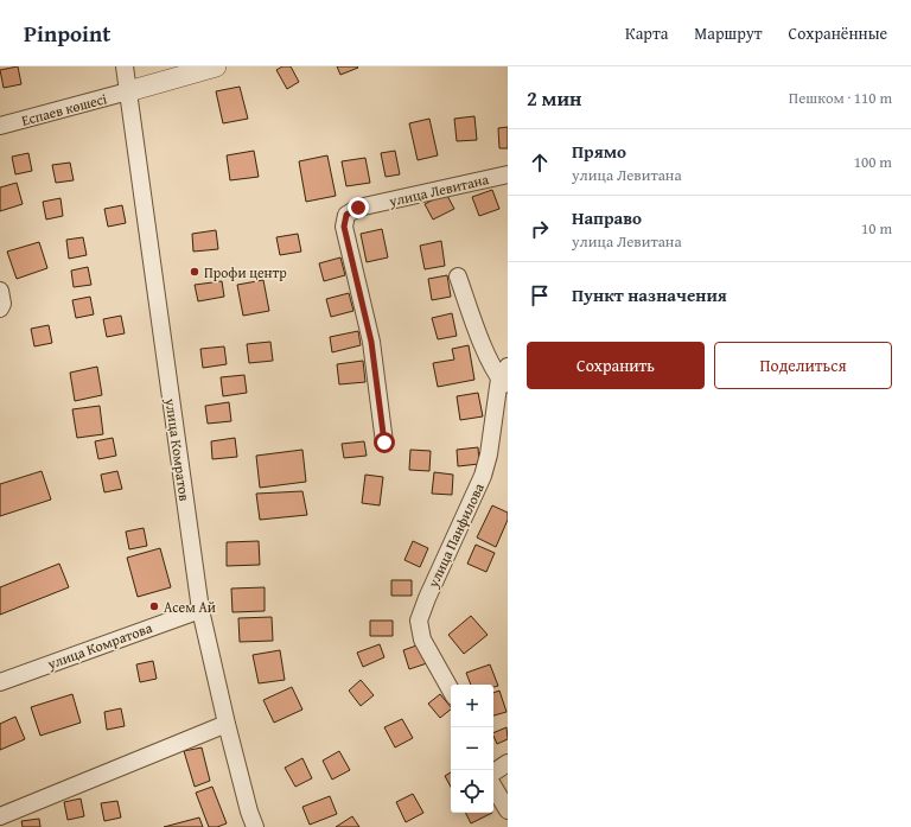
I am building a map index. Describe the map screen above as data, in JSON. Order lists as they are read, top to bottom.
{
  "streets": {
    "street": [
      "Еспаев көшесі",
      "улица Левитана",
      "улица Комратов",
      "улица Панфилова",
      "улица Комратова"
    ]
  },
  "crossings": [
    ["Еспаев көшесі", "улица Комратов"],
    ["улица Комратов", "улица Комратова"]
  ],
  "places": ["Профи центр", "Асем Ай"],
  "page": {
    "header": "Pinpoint",
    "nav": ["Карта", "Маршрут", "Сохранённые"],
    "heading": ["2 мин", "Пешком · 110 m"],
    "list": [
      ["Прямо", "улица Левитана", "100 m"],
      ["Направо", "улица Левитана", "10 m"],
      "Пункт назначения"
    ],
    "buttons": ["Сохранить", "Поделиться"],
    "map_buttons": ["+", "−"]
  }
}
